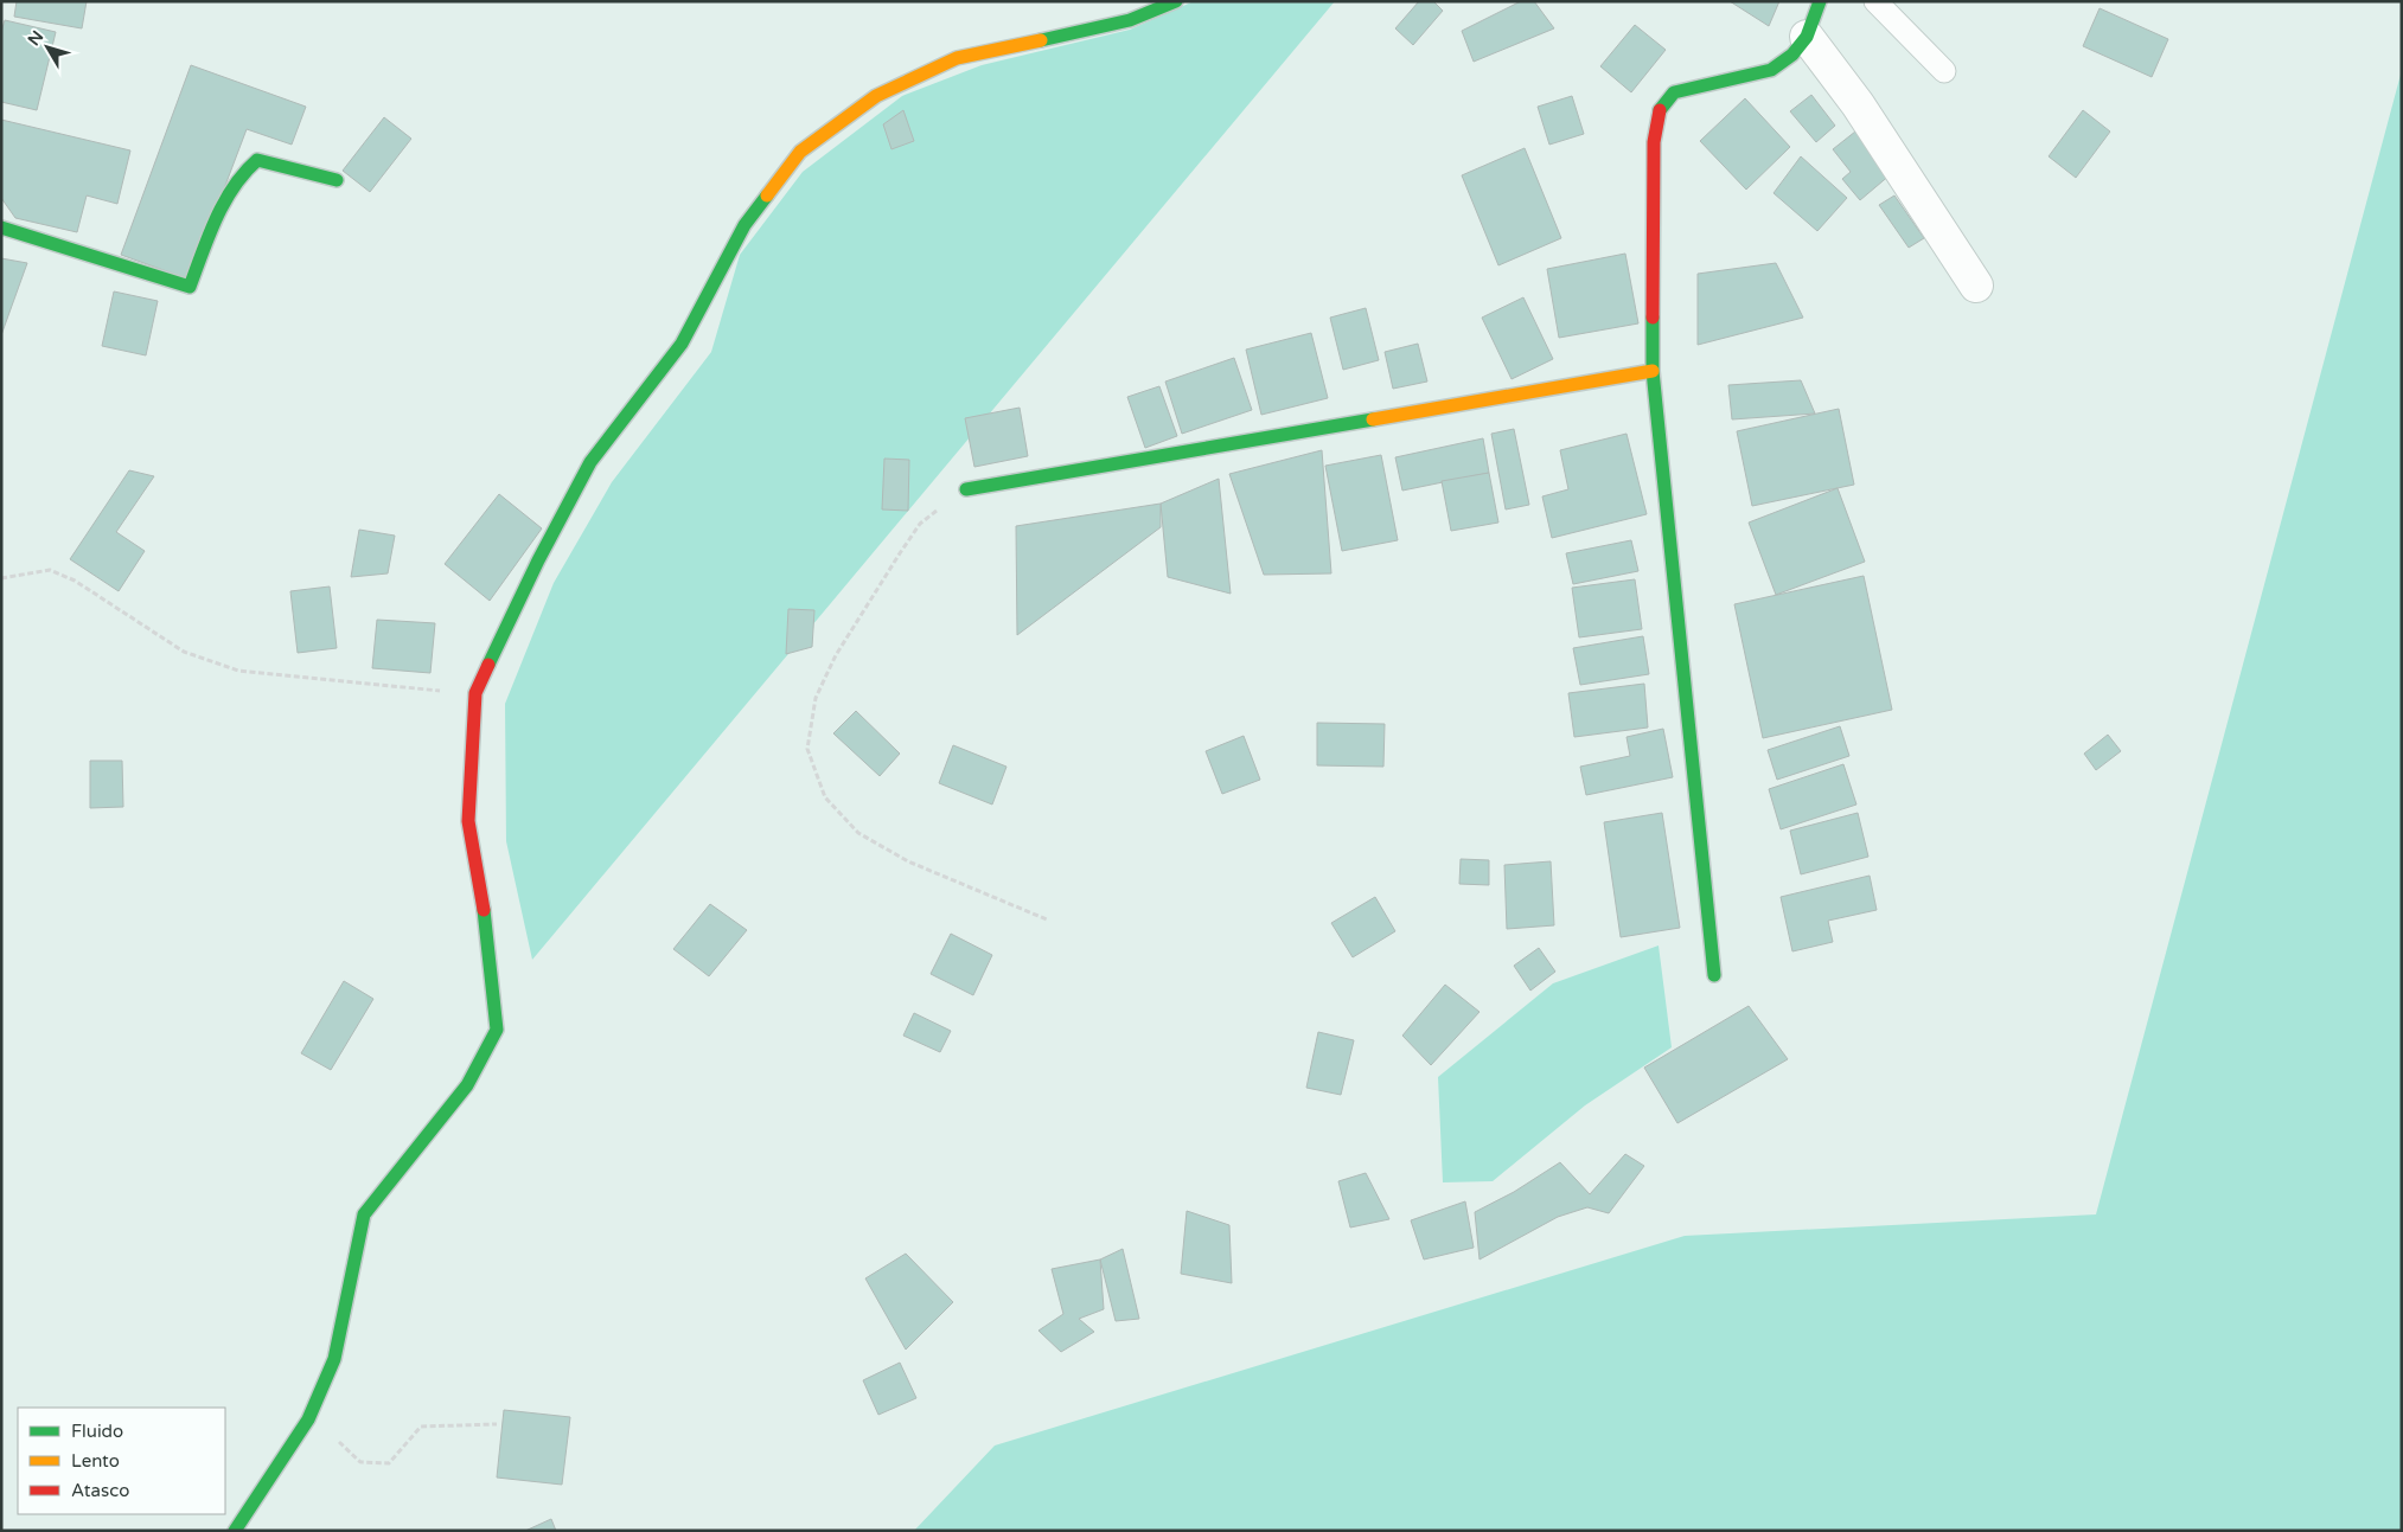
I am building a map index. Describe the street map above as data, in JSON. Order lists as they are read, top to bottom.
{
  "legend": ["Fluido", "Lento", "Atasco"],
  "north": "top left"
}
